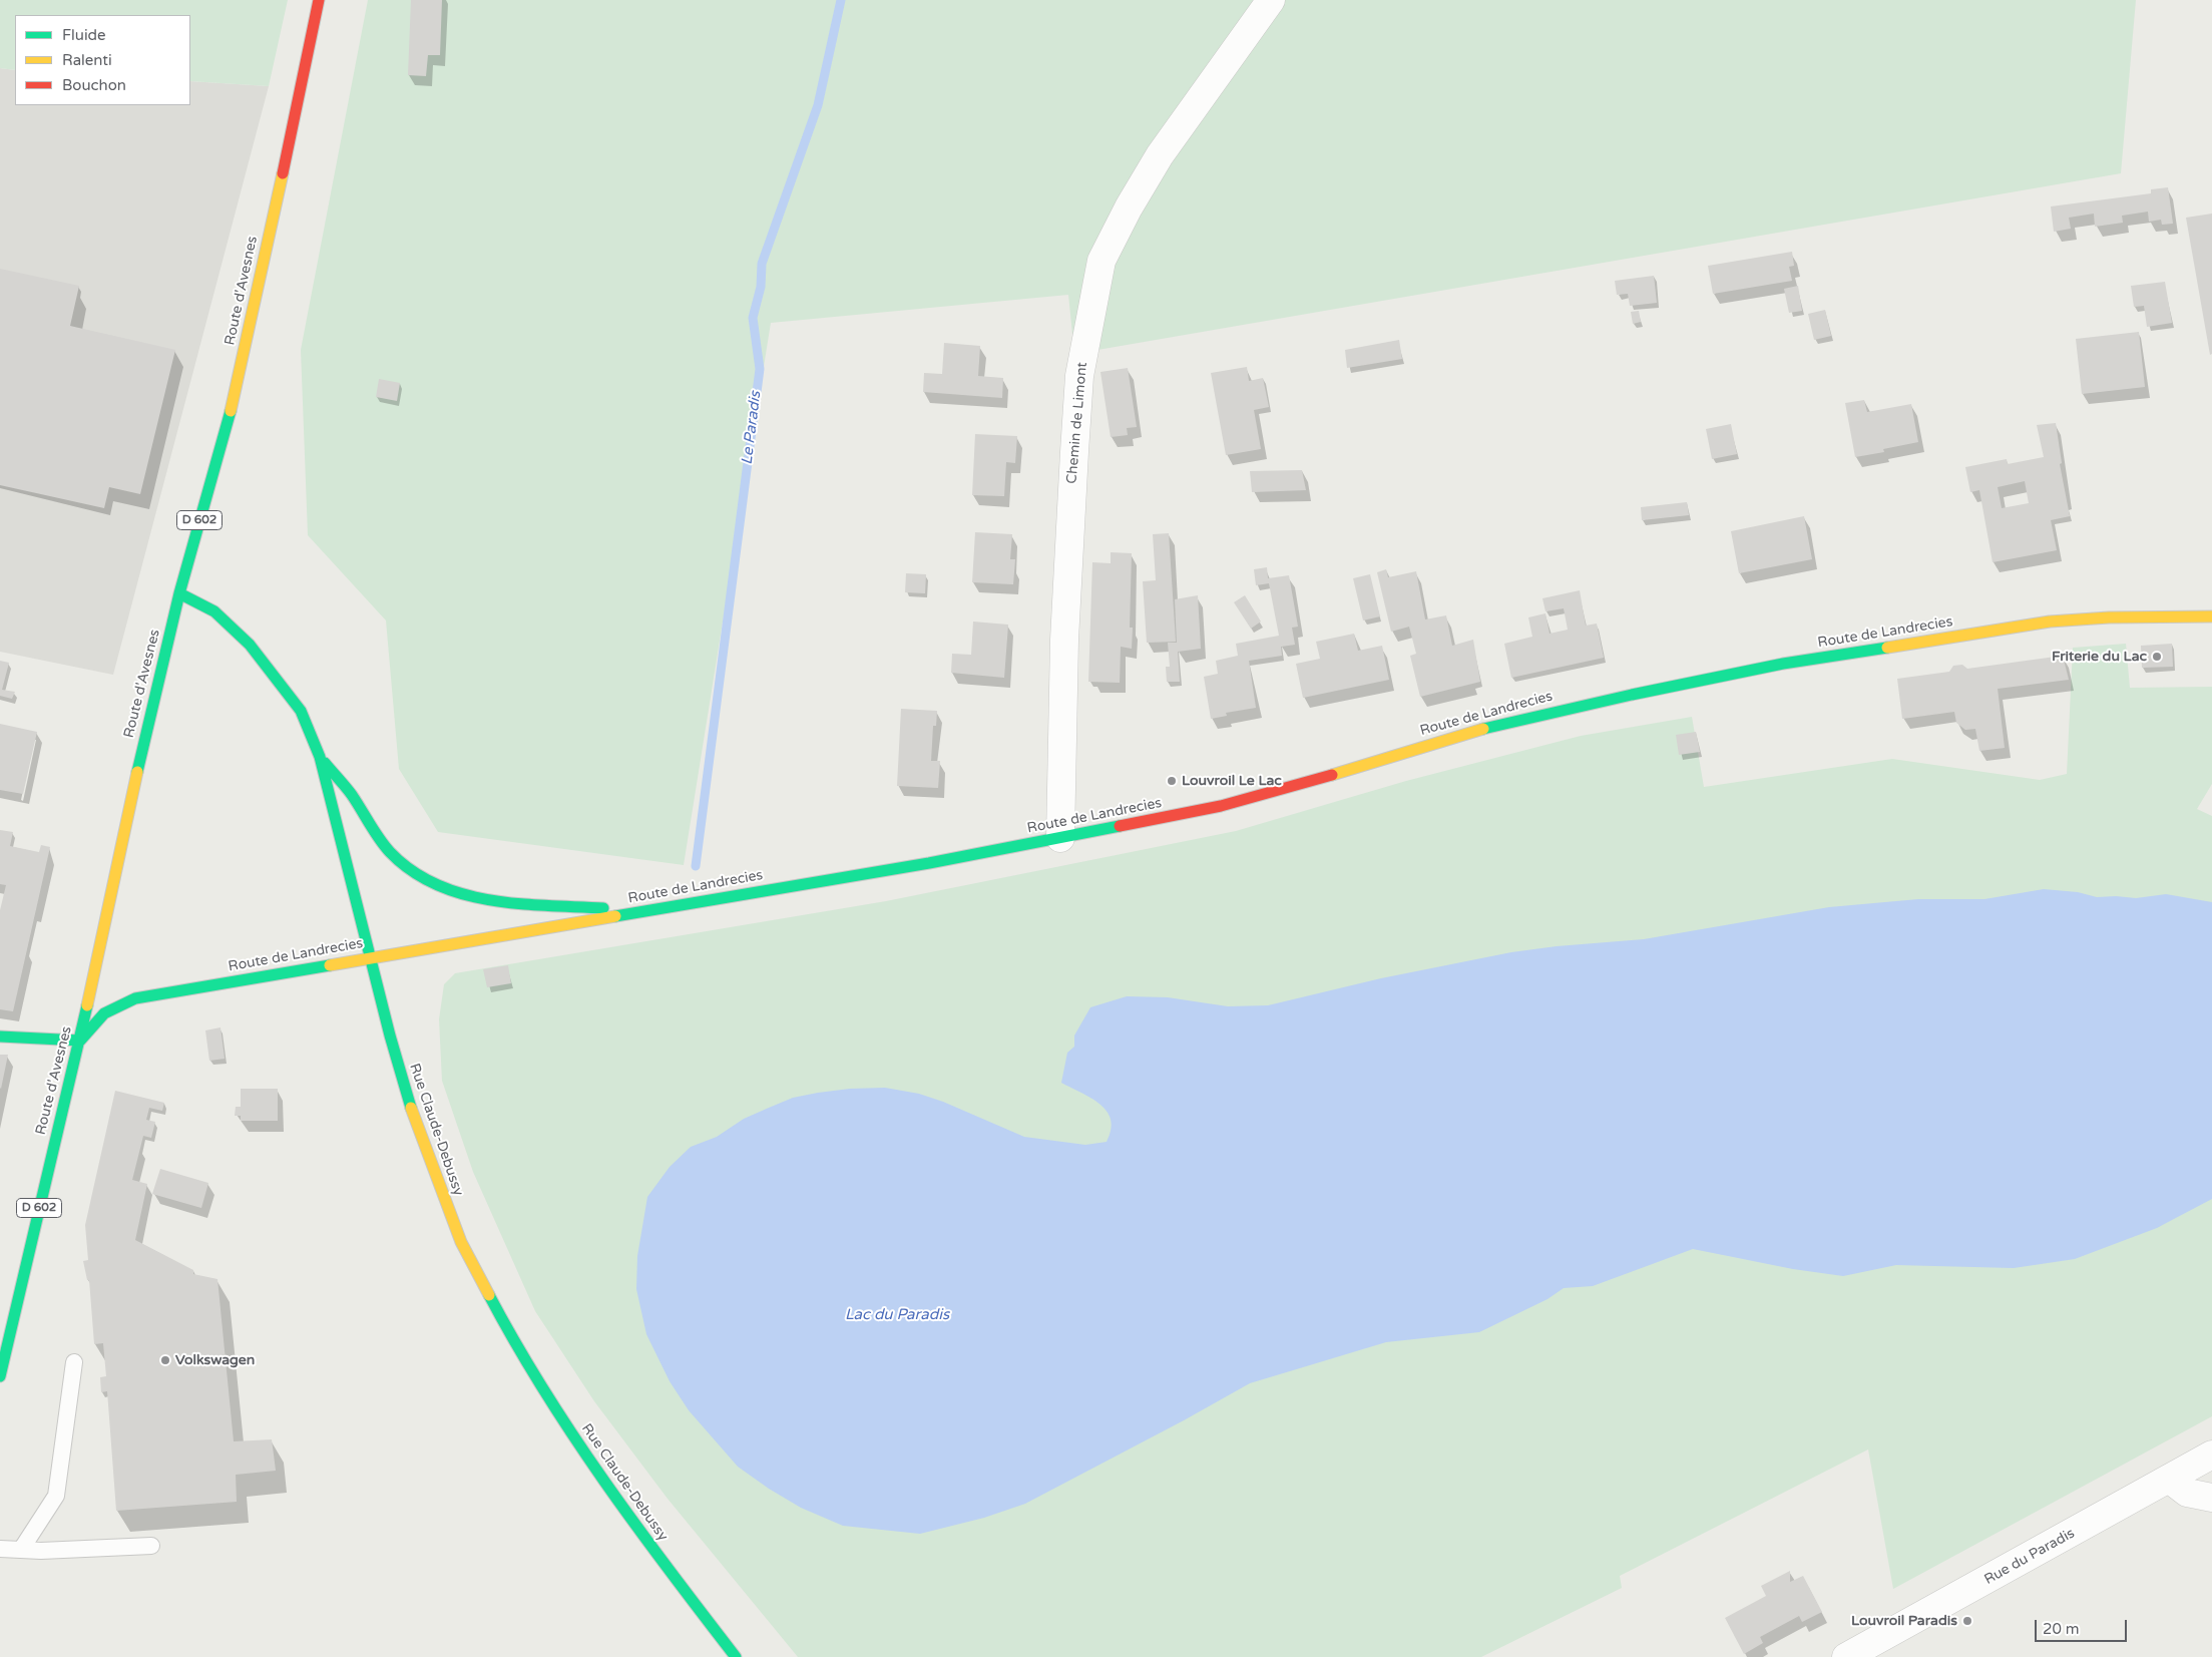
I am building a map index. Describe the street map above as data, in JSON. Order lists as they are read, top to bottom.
{
  "streets": {
    "main road": [
      "Route d'Avesnes",
      "D 602",
      "Route de Landrecies",
      "Rue Claude-Debussy"
    ],
    "street": ["Chemin de Limont", "Rue du Paradis"]
  },
  "crossings": [
    ["Route d'Avesnes", "Route de Landrecies"],
    ["Route d'Avesnes", "Rue Claude-Debussy"],
    ["Chemin de Limont", "Route de Landrecies"],
    ["Route de Landrecies", "Rue Claude-Debussy"]
  ],
  "water": ["Le Paradis", "Lac du Paradis"],
  "places": [
    "Friterie du Lac",
    "Louvroil Le Lac",
    "Volkswagen",
    "Louvroil Paradis"
  ],
  "legend": ["Fluide", "Ralenti", "Bouchon"],
  "scale_bar": "20 m"
}
